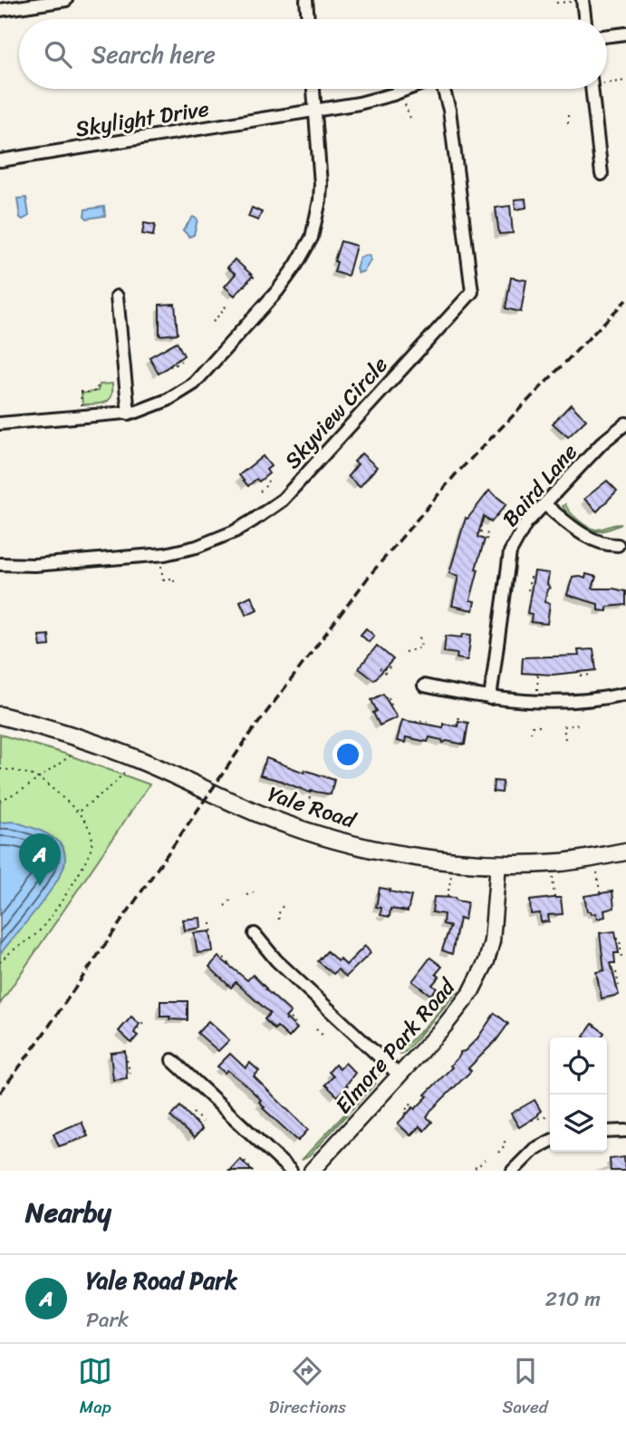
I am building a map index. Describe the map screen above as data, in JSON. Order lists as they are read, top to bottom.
{
  "streets": {
    "main road": ["Yale Road"],
    "street": [
      "Skylight Drive",
      "Skyview Circle",
      "Baird Lane",
      "Elmore Park Road"
    ]
  },
  "crossings": [
    ["Yale Road", "Elmore Park Road"]
  ],
  "page": {
    "search": "Search here",
    "pins": "A",
    "heading": "Nearby",
    "list": [
      {
        "mark": "A",
        "name": "Yale Road Park",
        "note": "Park",
        "value": "210 m"
      }
    ],
    "nav": ["Map", "Directions", "Saved"]
  }
}
